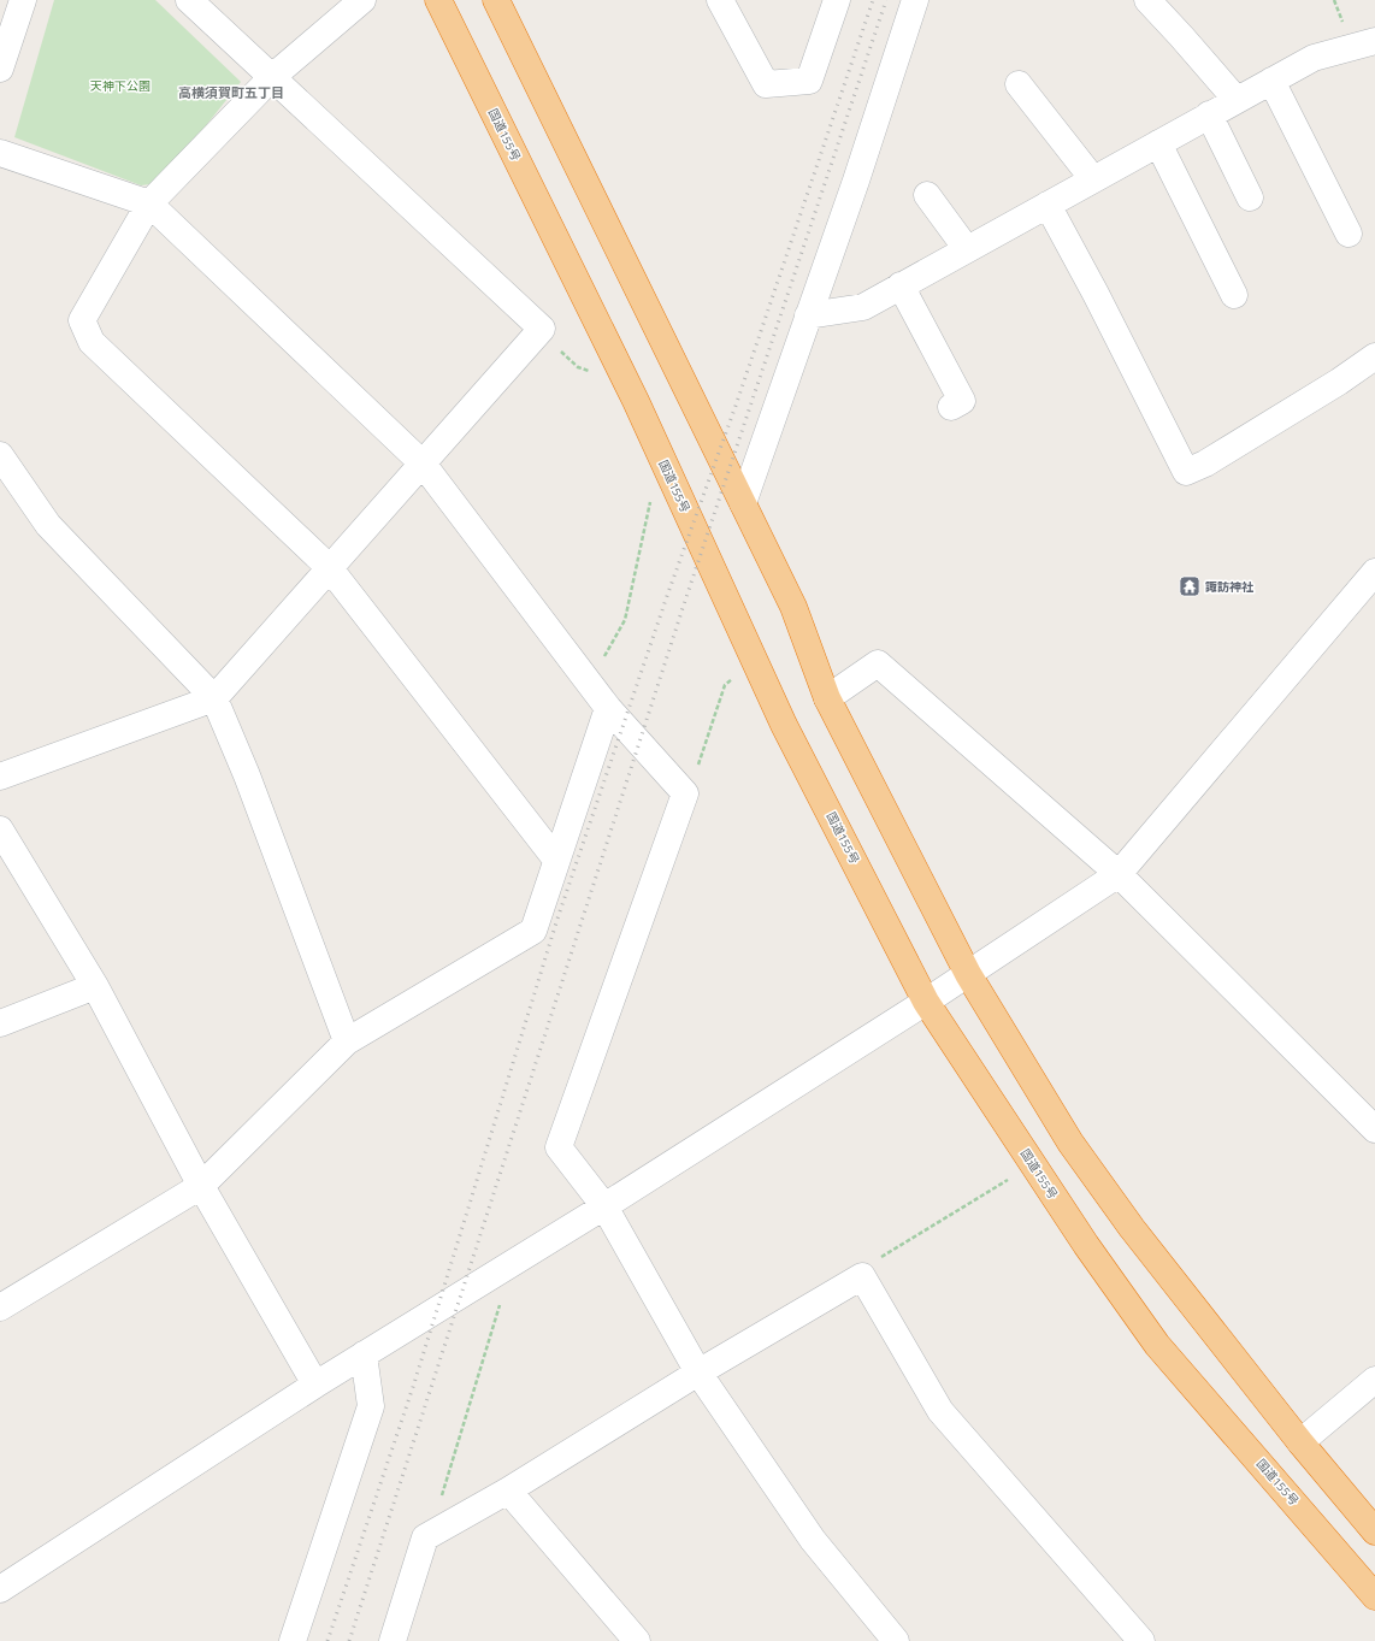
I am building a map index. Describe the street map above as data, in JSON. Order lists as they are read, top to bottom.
{
  "streets": {
    "highway": ["国道155号"]
  },
  "districts": ["高横須賀町五丁目"],
  "parks": ["天神下公園"],
  "places": {
    "temple": ["諏訪神社"]
  }
}
